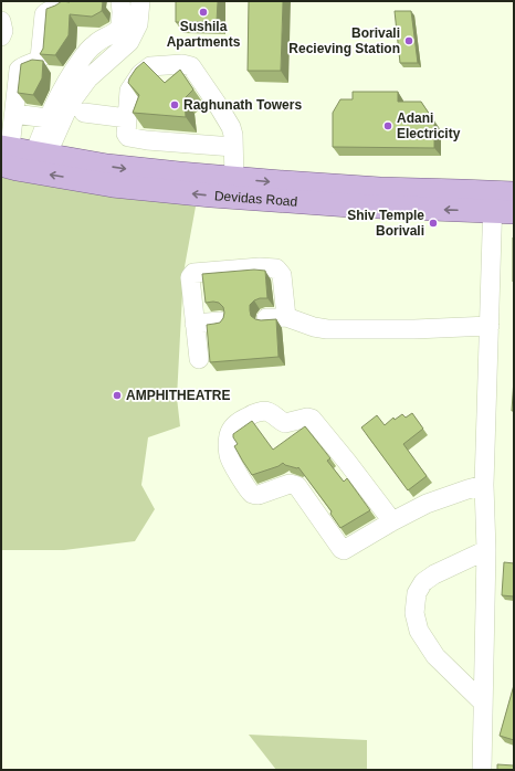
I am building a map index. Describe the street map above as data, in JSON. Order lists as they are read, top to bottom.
{
  "streets": {
    "main road": ["Devidas Road"]
  },
  "places": [
    "Sushila Apartments",
    "Borivali Recieving Station",
    "Raghunath Towers",
    "Adani Electricity",
    "Shiv Temple Borivali",
    "AMPHITHEATRE"
  ]
}
